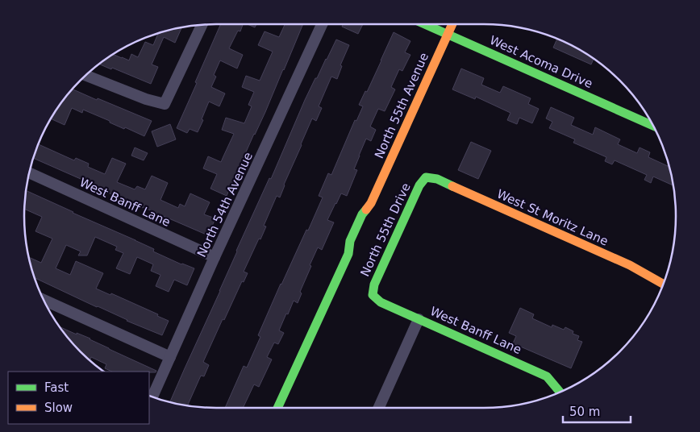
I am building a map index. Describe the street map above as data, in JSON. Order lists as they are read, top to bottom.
{
  "streets": {
    "street": [
      "West Acoma Drive",
      "North 55th Avenue",
      "West Banff Lane",
      "North 54th Avenue",
      "West St Moritz Lane",
      "North 55th Drive"
    ]
  },
  "crossings": [
    ["West Acoma Drive", "North 55th Avenue"],
    ["West Banff Lane", "North 54th Avenue"],
    ["West Banff Lane", "North 55th Drive"],
    ["West St Moritz Lane", "North 55th Drive"]
  ],
  "legend": ["Fast", "Slow"],
  "scale_bar": "50 m"
}
